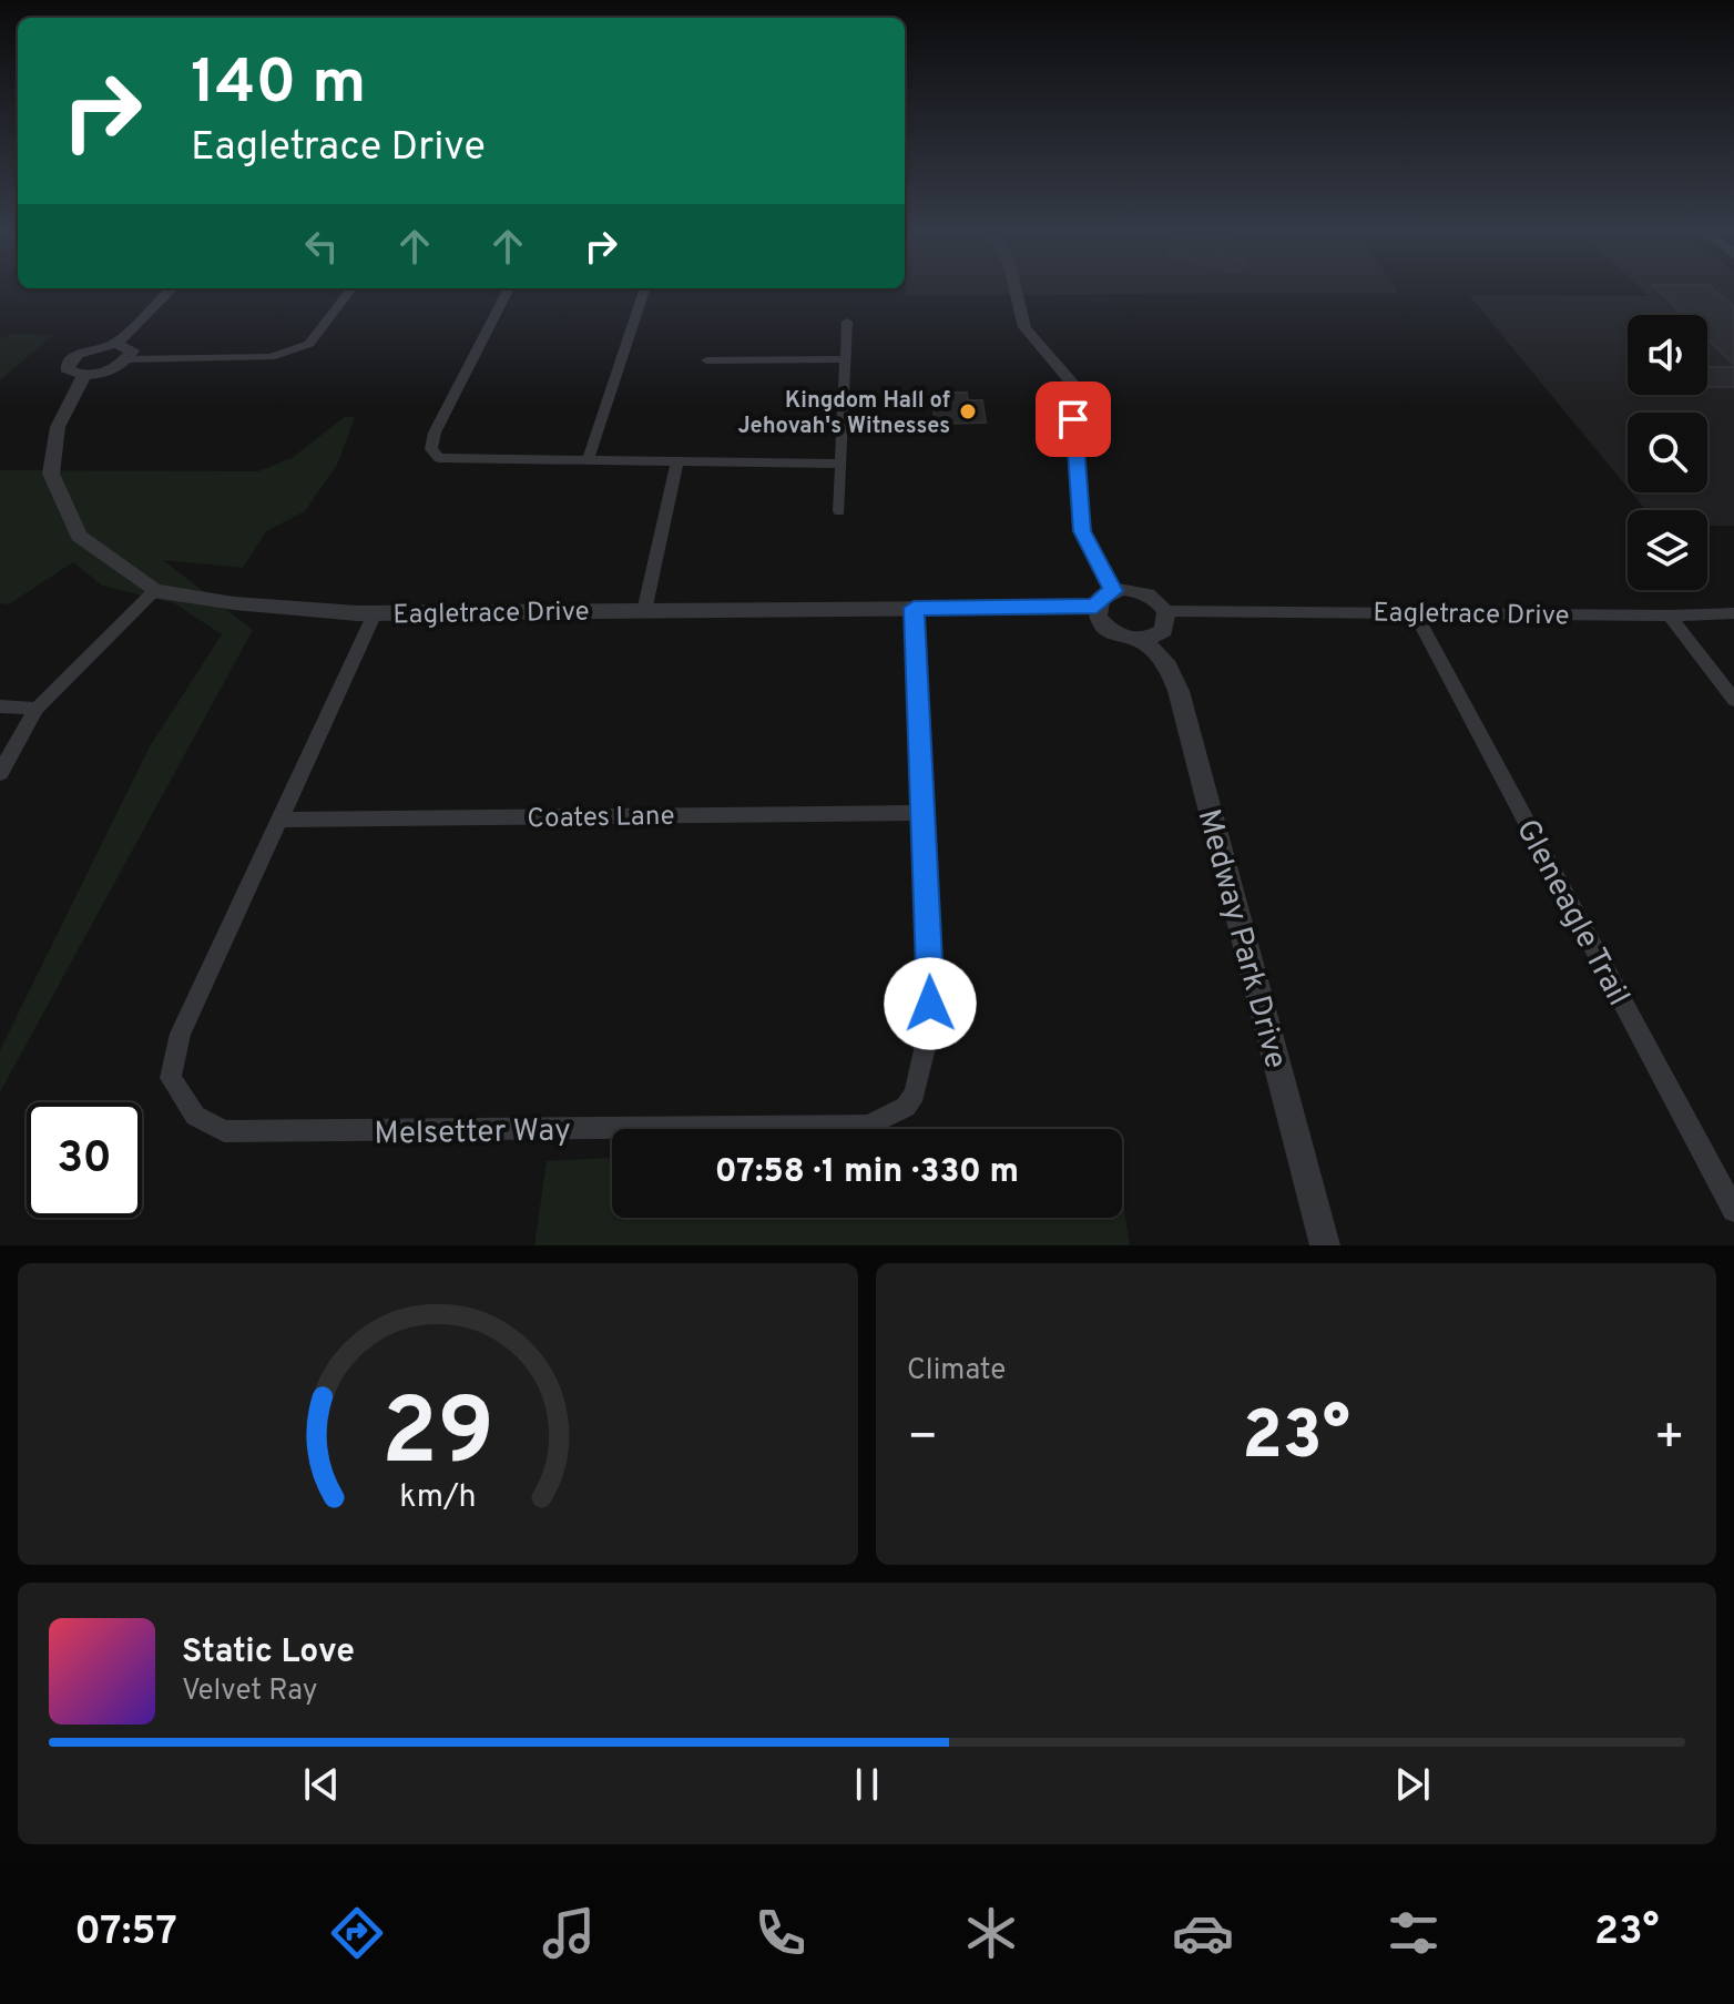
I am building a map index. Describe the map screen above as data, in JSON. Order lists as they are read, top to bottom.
{
  "streets": {
    "street": [
      "Eagletrace Drive",
      "Coates Lane",
      "Gleneagle Trail",
      "Medway Park Drive",
      "Melsetter Way"
    ]
  },
  "crossings": [
    ["Eagletrace Drive", "Gleneagle Trail"],
    ["Eagletrace Drive", "Medway Park Drive"],
    ["Eagletrace Drive", "Melsetter Way"],
    ["Coates Lane", "Melsetter Way"]
  ],
  "places": ["Kingdom Hall of Jehovah's Witnesses"],
  "page": {
    "turn": ["140 m", "Eagletrace Drive"],
    "limit": "30",
    "trip": "07:58 · 1 min · 330 m",
    "tile": "Climate",
    "heat": ["−", "23°", "+"],
    "song": ["Static Love", "Velvet Ray"],
    "tabs": ["07:57", "23°"],
    "gauge": ["29", "km/h"]
  }
}
